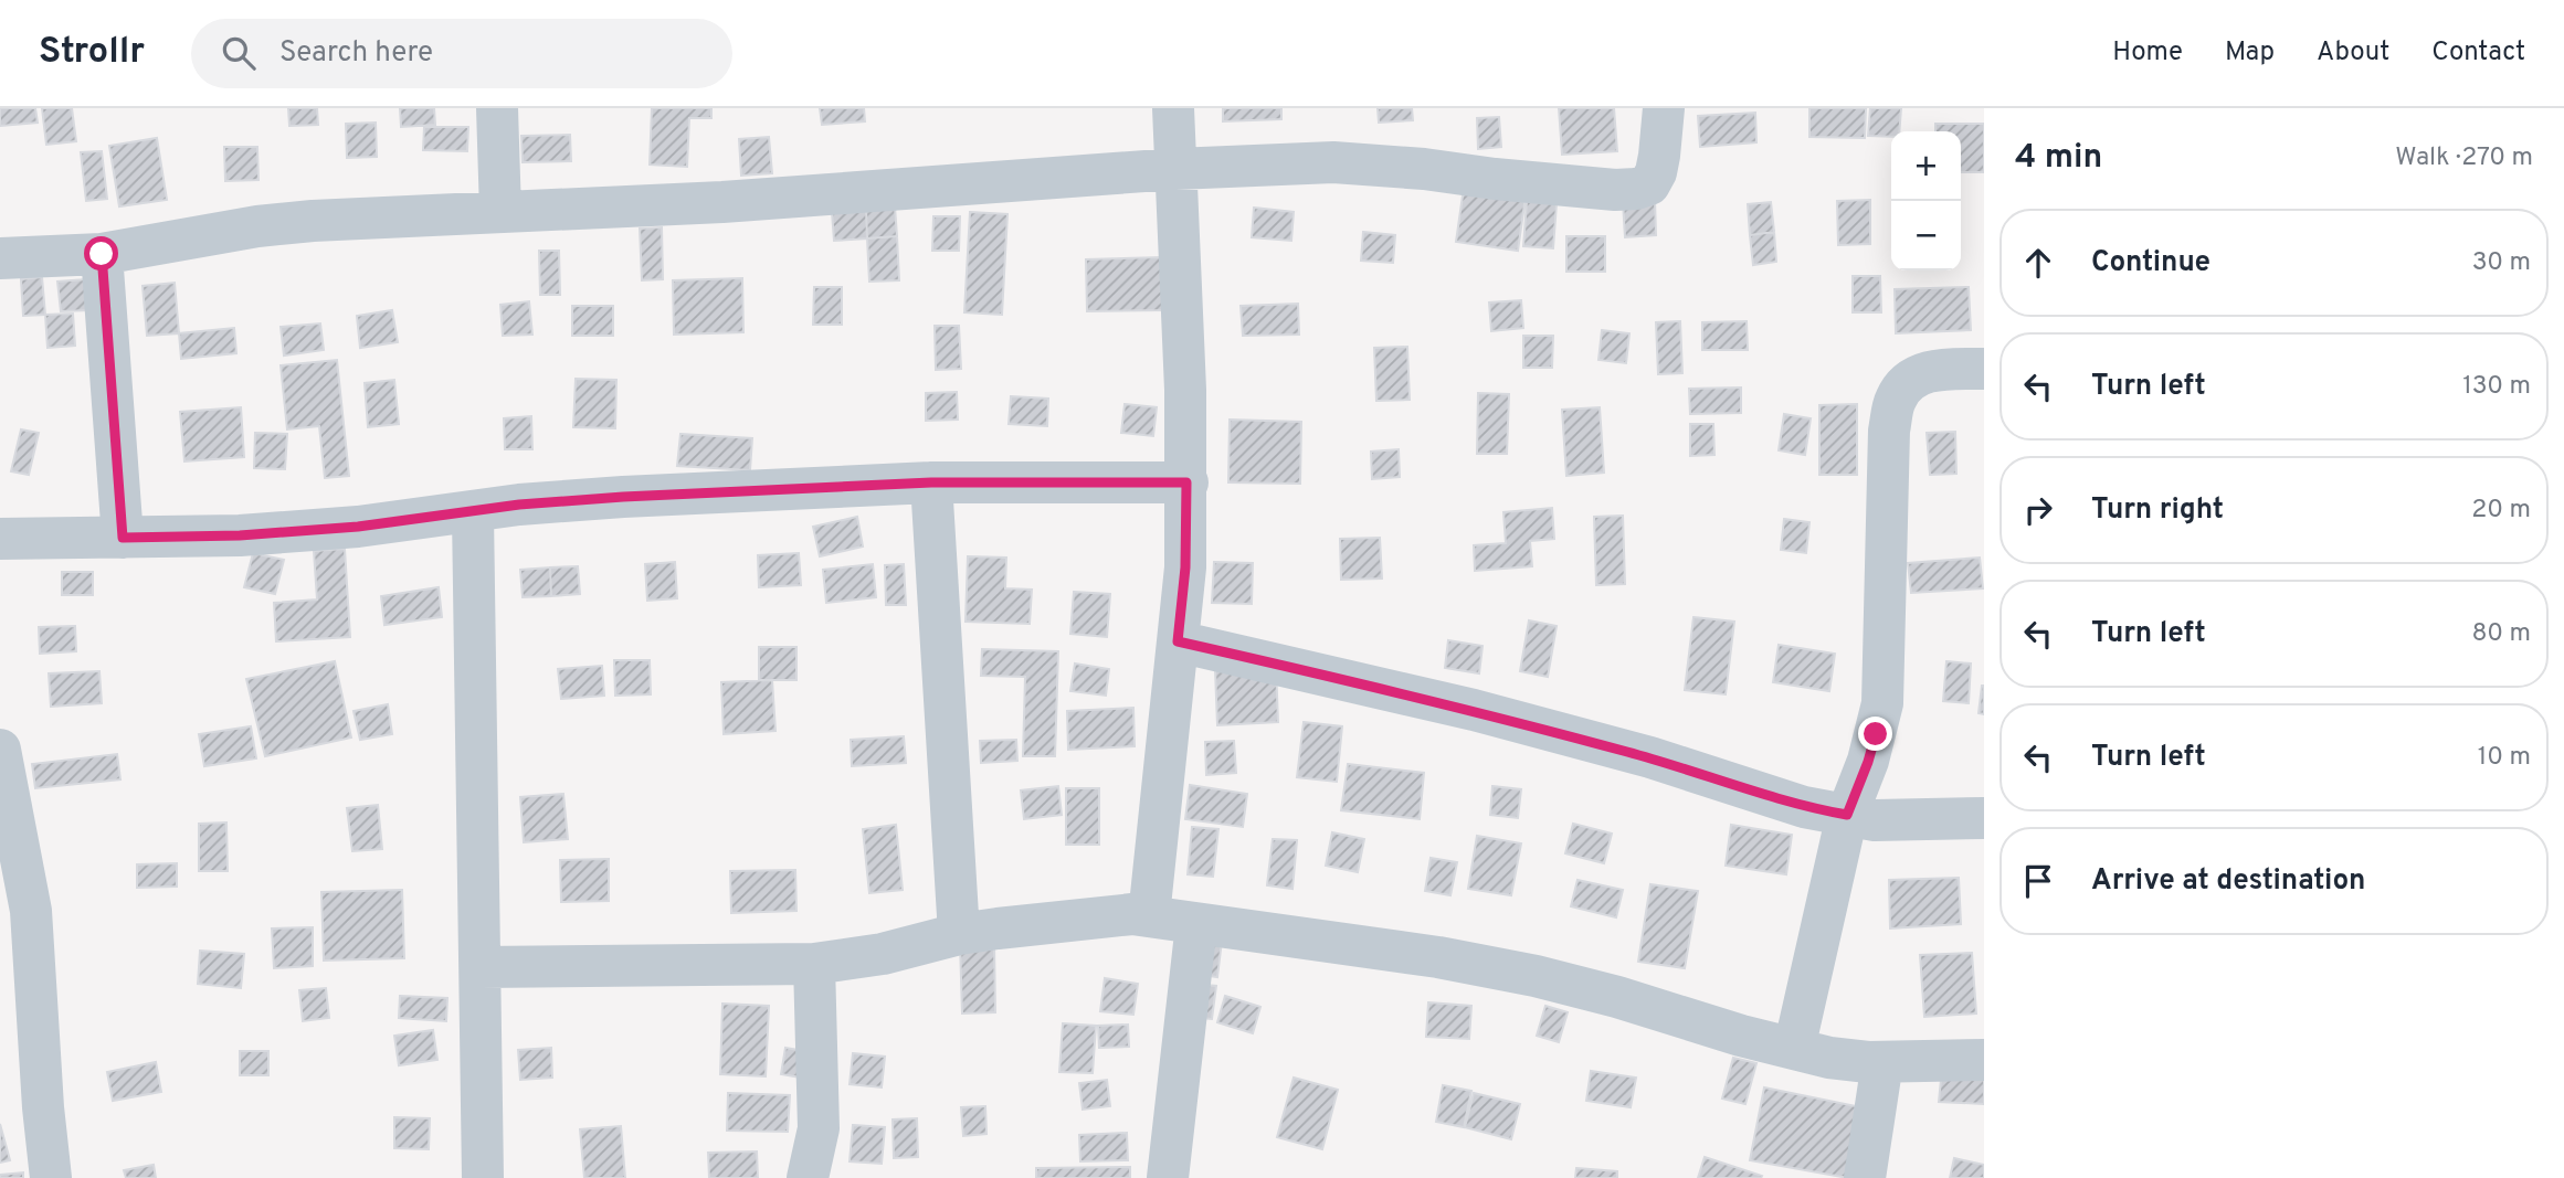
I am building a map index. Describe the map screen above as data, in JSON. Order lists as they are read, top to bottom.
{
  "page": {
    "header": "Strollr",
    "search": "Search here",
    "nav": [
      "Home",
      "Map",
      "About",
      "Contact"
    ],
    "heading": ["4 min", "Walk · 270 m"],
    "map_buttons": ["+", "−"],
    "list": [
      ["Continue", "30 m"],
      ["Turn left", "130 m"],
      ["Turn right", "20 m"],
      ["Turn left", "80 m"],
      ["Turn left", "10 m"],
      "Arrive at destination"
    ]
  }
}
